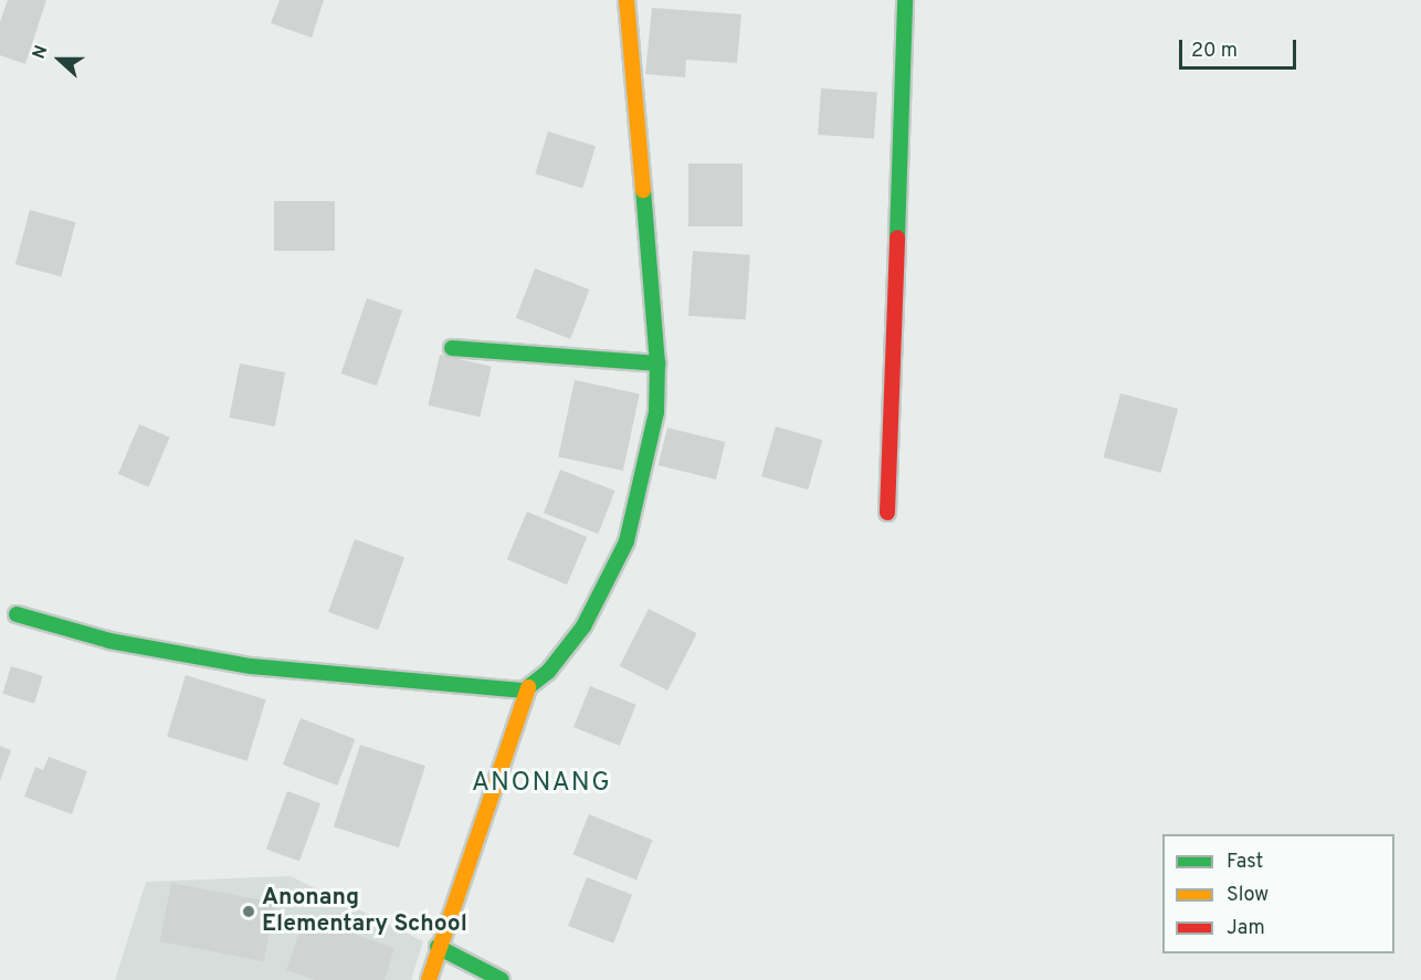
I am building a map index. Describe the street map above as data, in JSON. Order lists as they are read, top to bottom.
{
  "districts": ["ANONANG"],
  "places": ["Anonang Elementary School"],
  "legend": ["Fast", "Slow", "Jam"],
  "scale_bar": "20 m",
  "north": "left"
}
